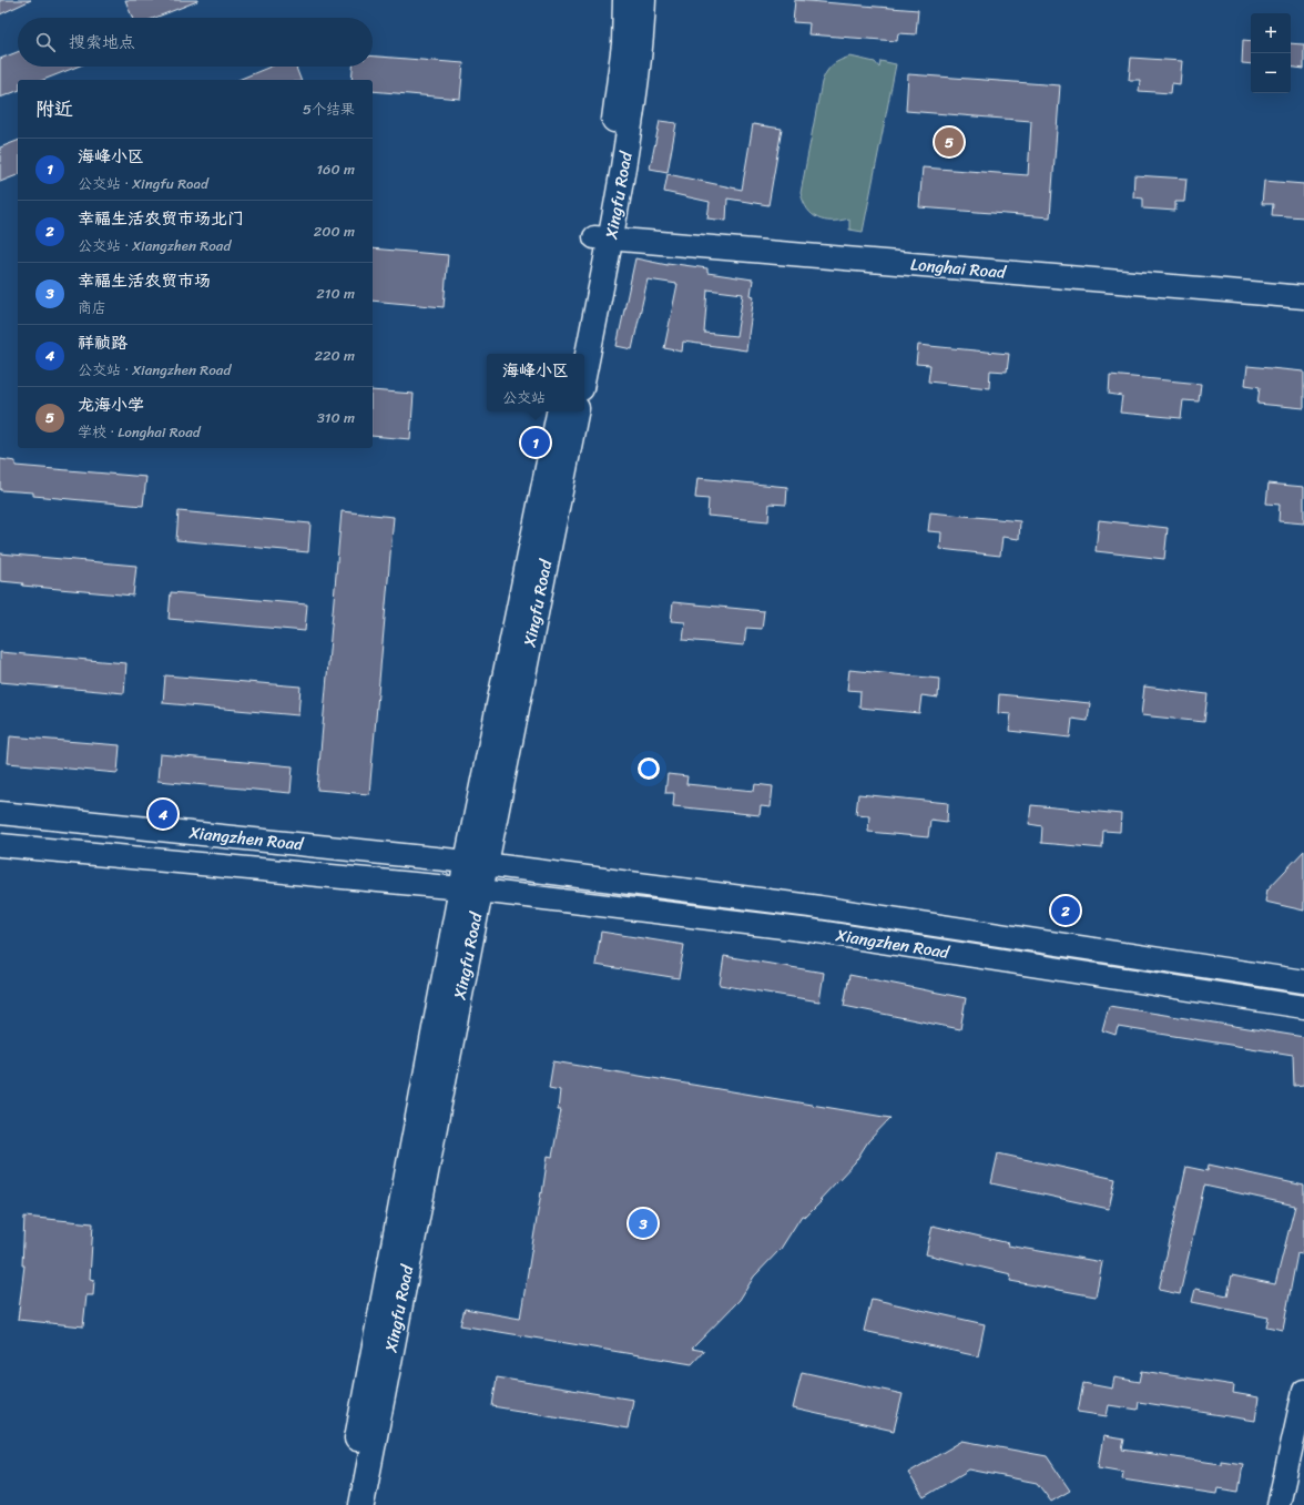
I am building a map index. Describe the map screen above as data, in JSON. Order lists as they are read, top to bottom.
{
  "streets": {
    "main road": ["Xingfu Road"],
    "street": ["Longhai Road", "Xiangzhen Road"]
  },
  "crossings": [
    ["Xingfu Road", "Longhai Road"],
    ["Xingfu Road", "Xiangzhen Road"]
  ],
  "page": {
    "map_buttons": ["+", "−"],
    "search": "搜索地点",
    "heading": ["附近", "5个结果"],
    "pins": [
      "5",
      "1",
      "4",
      "2",
      "3"
    ],
    "list": [
      {
        "mark": "1",
        "name": "海峰小区",
        "note": "公交站 · Xingfu Road",
        "value": "160 m"
      },
      {
        "mark": "2",
        "name": "幸福生活农贸市场北门",
        "note": "公交站 · Xiangzhen Road",
        "value": "200 m"
      },
      {
        "mark": "3",
        "name": "幸福生活农贸市场",
        "note": "商店",
        "value": "210 m"
      },
      {
        "mark": "4",
        "name": "祥祯路",
        "note": "公交站 · Xiangzhen Road",
        "value": "220 m"
      },
      {
        "mark": "5",
        "name": "龙海小学",
        "note": "学校 · Longhai Road",
        "value": "310 m"
      }
    ],
    "popup": ["海峰小区", "公交站"]
  }
}
